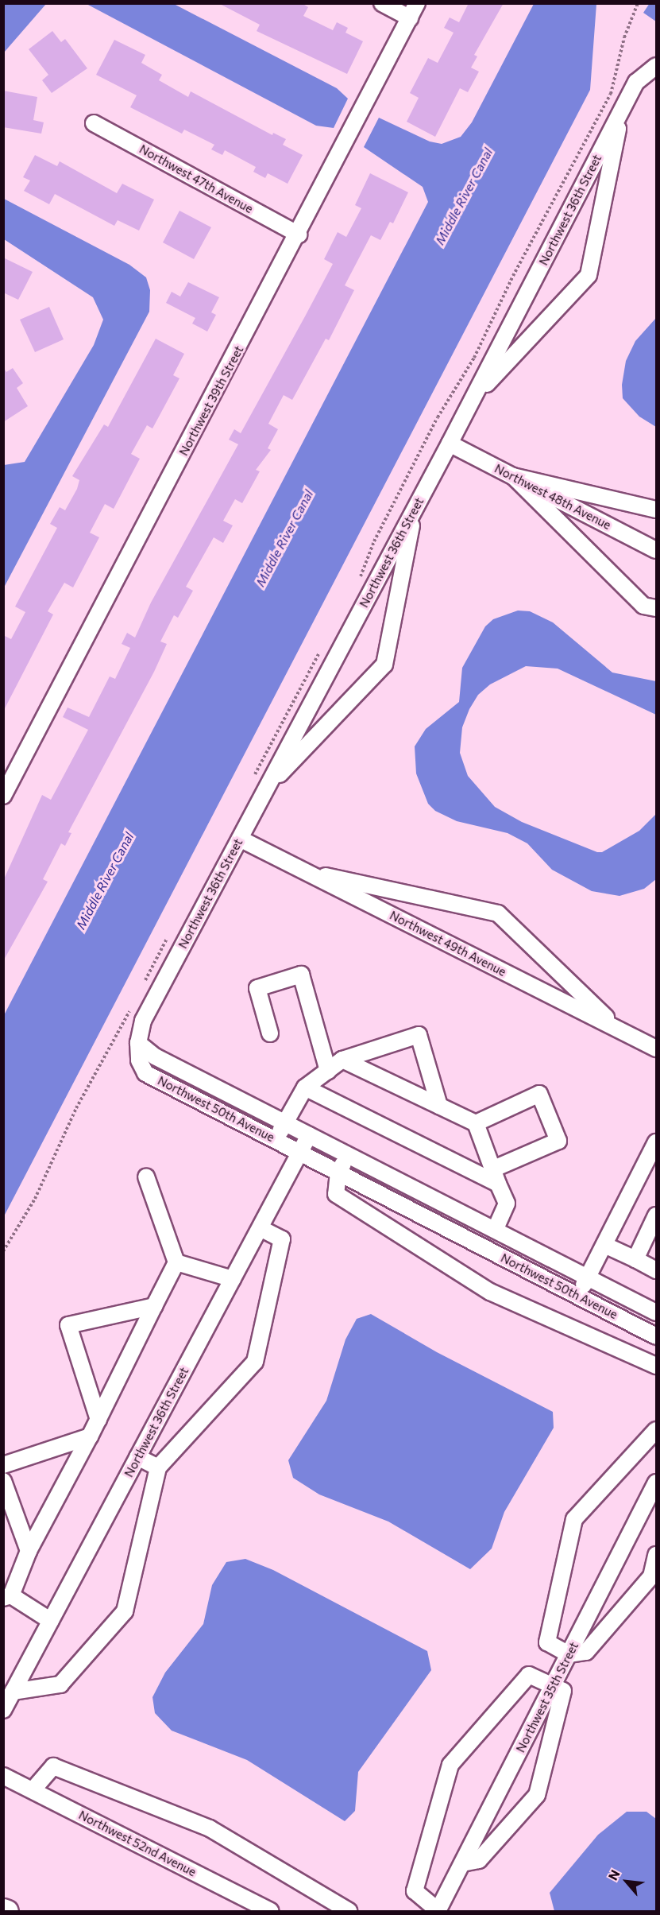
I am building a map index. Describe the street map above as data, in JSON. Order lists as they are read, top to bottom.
{
  "streets": {
    "street": [
      "Northwest 47th Avenue",
      "Northwest 36th Street",
      "Northwest 39th Street",
      "Northwest 48th Avenue",
      "Northwest 49th Avenue",
      "Northwest 50th Avenue",
      "Northwest 35th Street",
      "Northwest 52nd Avenue"
    ]
  },
  "crossings": [
    ["Northwest 47th Avenue", "Northwest 39th Street"],
    ["Northwest 36th Street", "Northwest 48th Avenue"],
    ["Northwest 36th Street", "Northwest 49th Avenue"],
    ["Northwest 36th Street", "Northwest 50th Avenue"]
  ],
  "water": ["Middle River Canal"],
  "north": "top left"
}
